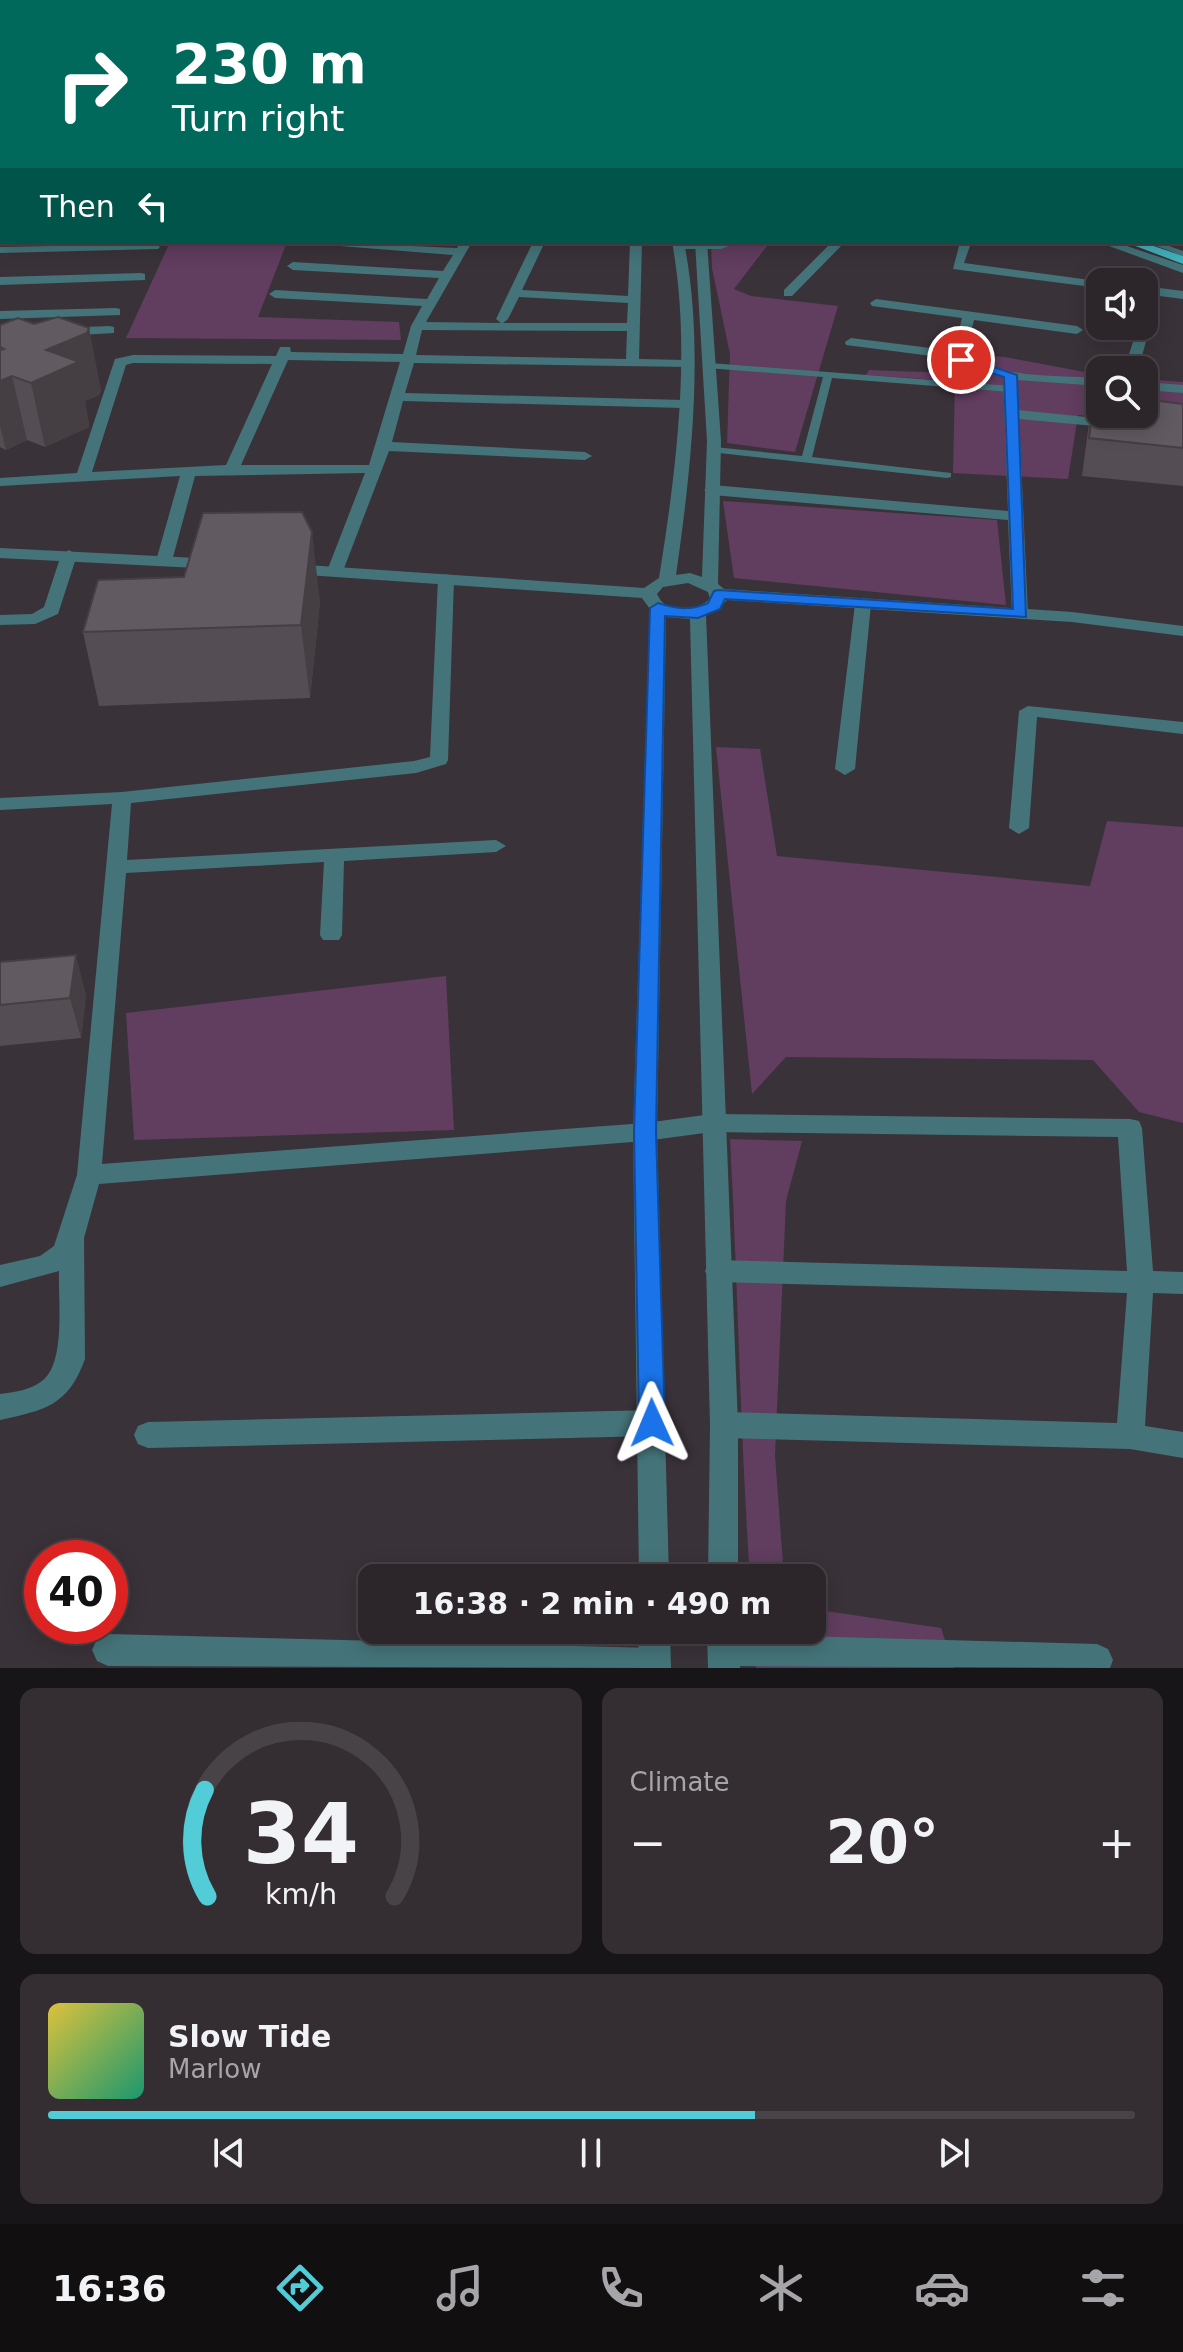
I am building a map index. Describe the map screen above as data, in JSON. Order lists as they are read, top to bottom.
{
  "page": {
    "turn": ["230 m", "Turn right"],
    "then": "Then",
    "limit": "40",
    "trip": "16:38 · 2 min · 490 m",
    "tile": "Climate",
    "heat": ["−", "20°", "+"],
    "song": ["Slow Tide", "Marlow"],
    "tabs": "16:36",
    "gauge": ["34", "km/h"]
  }
}
